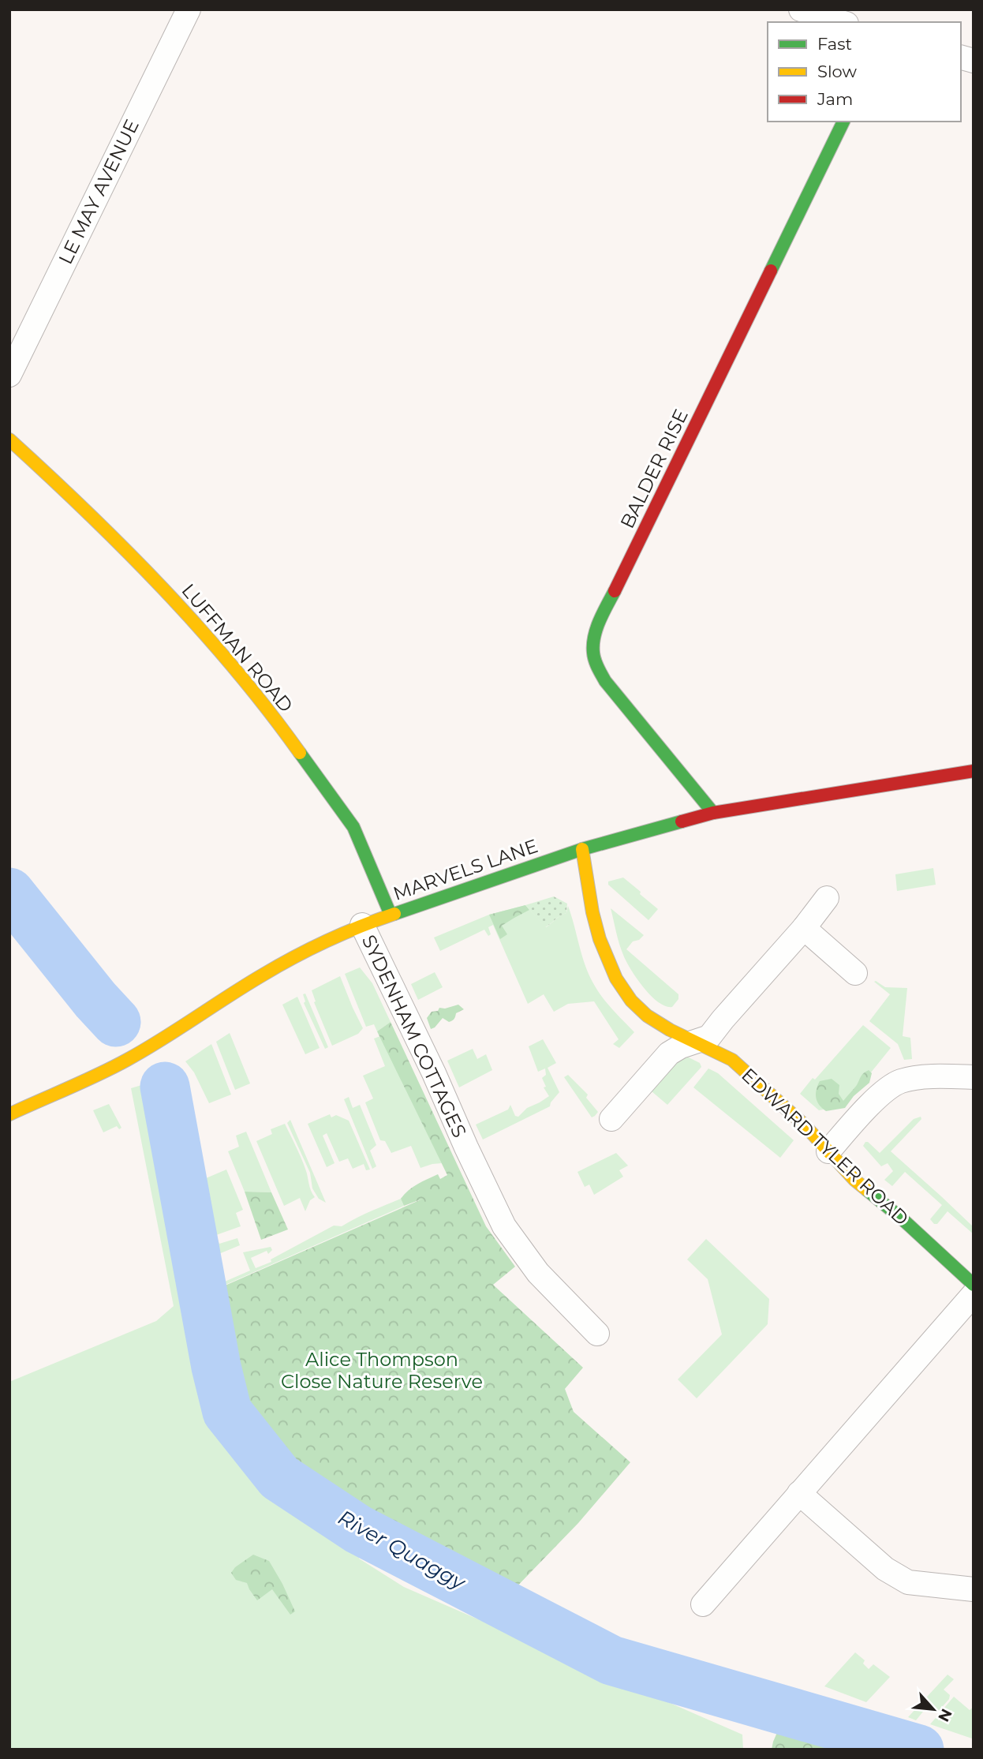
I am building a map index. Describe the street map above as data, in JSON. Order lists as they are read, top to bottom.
{
  "streets": {
    "street": [
      "LE MAY AVENUE",
      "BALDER RISE",
      "LUFFMAN ROAD",
      "MARVELS LANE",
      "SYDENHAM COTTAGES",
      "EDWARD TYLER ROAD"
    ]
  },
  "crossings": [
    ["BALDER RISE", "MARVELS LANE"],
    ["LUFFMAN ROAD", "MARVELS LANE"],
    ["MARVELS LANE", "SYDENHAM COTTAGES"],
    ["MARVELS LANE", "EDWARD TYLER ROAD"]
  ],
  "water": ["River Quaggy"],
  "parks": ["Alice Thompson Close Nature Reserve"],
  "legend": ["Fast", "Slow", "Jam"],
  "north": "bottom right"
}
